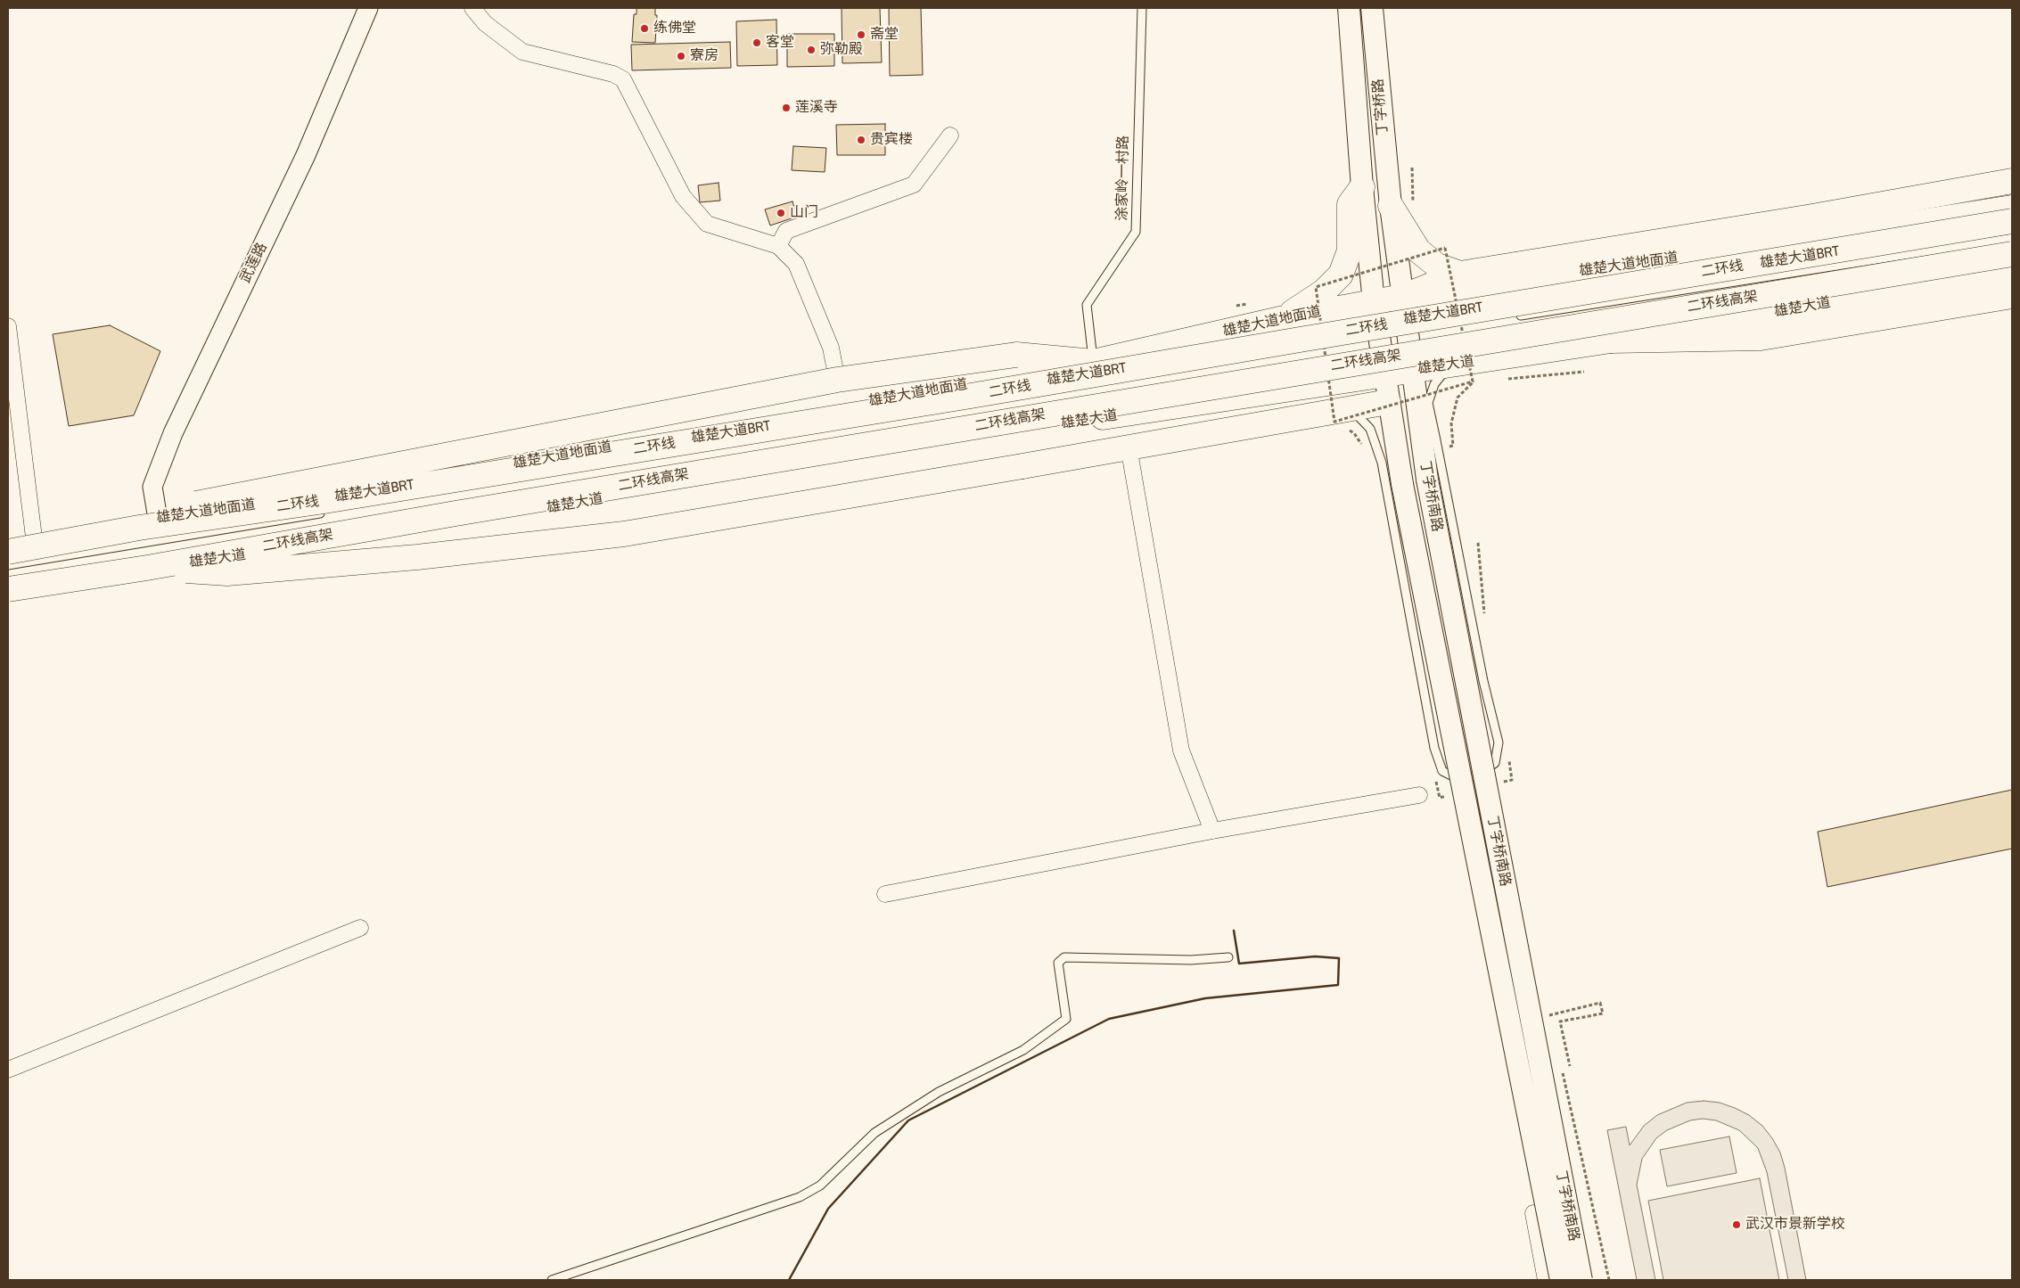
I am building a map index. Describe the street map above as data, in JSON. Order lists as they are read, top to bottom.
{
  "streets": {
    "main road": [
      "丁字桥路",
      "雄楚大道地面道",
      "二环线",
      "二环线高架",
      "雄楚大道",
      "丁字桥南路"
    ],
    "street": ["武莲路"],
    "lane": ["涂家岭一村路", "雄楚大道BRT"]
  },
  "crossings": [
    ["丁字桥路", "雄楚大道地面道"],
    ["丁字桥路", "丁字桥南路"],
    ["涂家岭一村路", "雄楚大道地面道"],
    ["武莲路", "雄楚大道地面道"],
    ["武莲路", "二环线"],
    ["雄楚大道地面道", "二环线"],
    ["雄楚大道地面道", "丁字桥南路"],
    ["雄楚大道", "丁字桥南路"]
  ],
  "places": [
    "练佛堂",
    "斋堂",
    "客堂",
    "弥勒殿",
    "寮房",
    "莲溪寺",
    "贵宾楼",
    "山门",
    "武汉市景新学校"
  ]
}
